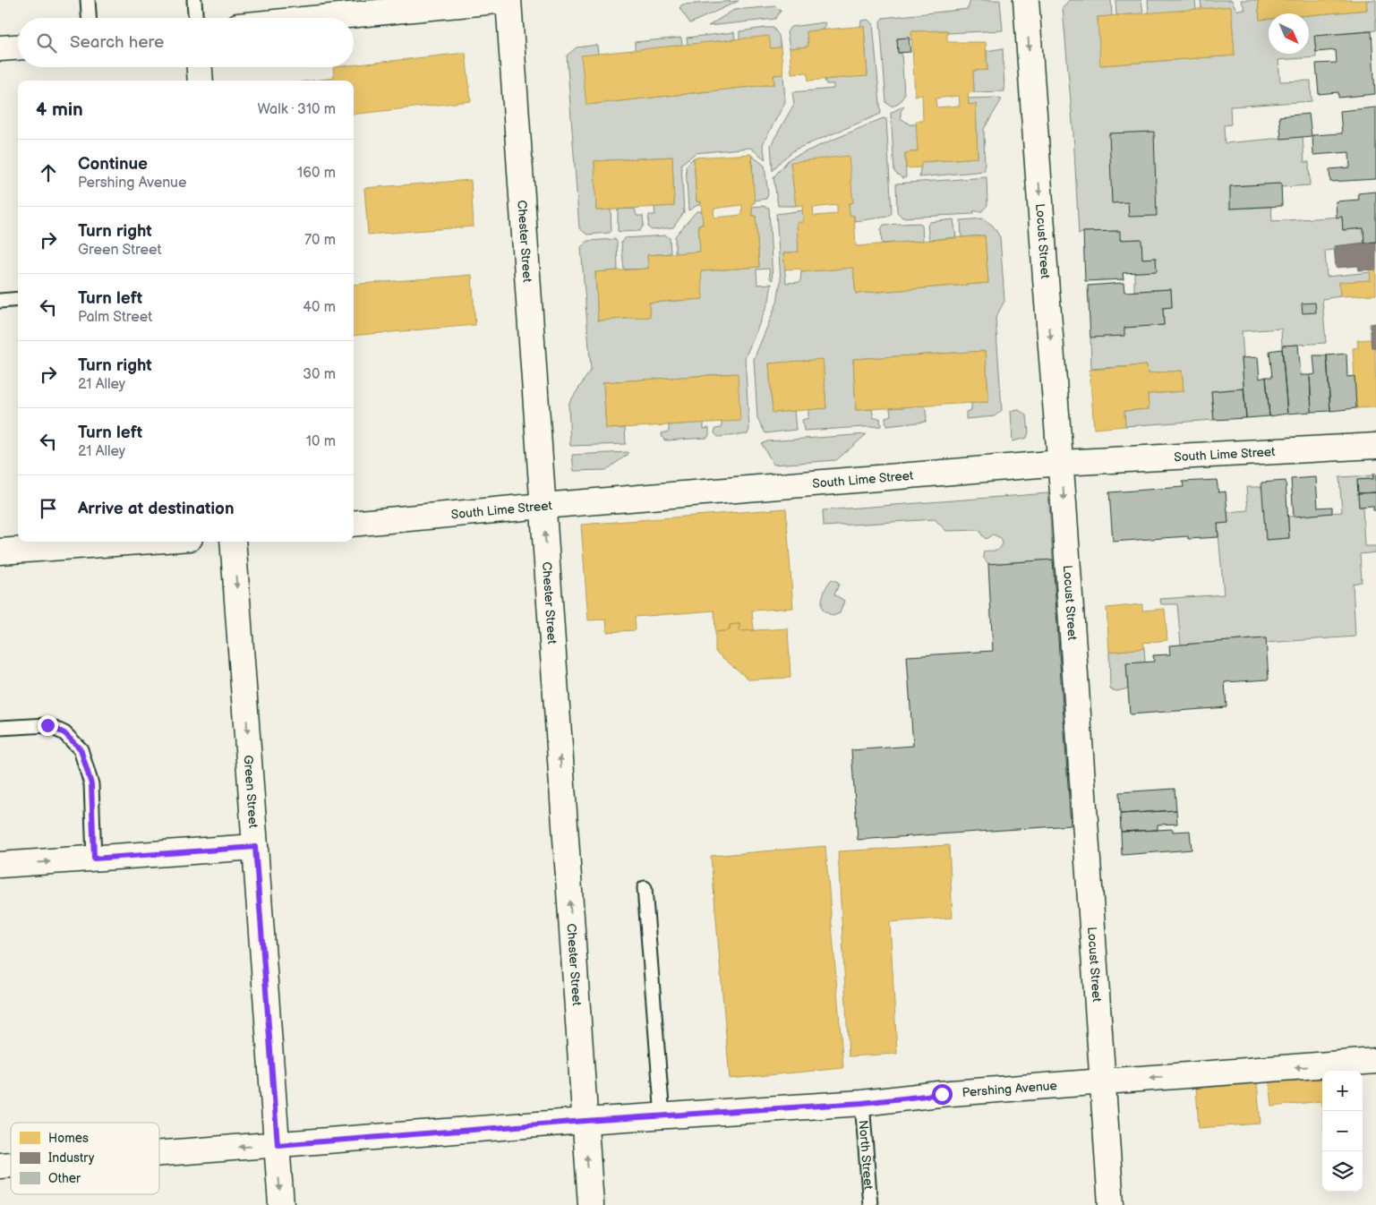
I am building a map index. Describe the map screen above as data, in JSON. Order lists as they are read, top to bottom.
{
  "streets": {
    "street": [
      "Chester Street",
      "Locust Street",
      "South Lime Street",
      "Green Street",
      "Pershing Avenue"
    ],
    "lane": ["North Street"]
  },
  "crossings": [
    ["Chester Street", "South Lime Street"],
    ["Chester Street", "Pershing Avenue"],
    ["Locust Street", "South Lime Street"],
    ["Locust Street", "Pershing Avenue"],
    ["Green Street", "Pershing Avenue"],
    ["Pershing Avenue", "North Street"]
  ],
  "one_way": ["Chester Street", "Locust Street", "Green Street"],
  "legend": ["Homes", "Industry", "Other"],
  "north": "bottom right",
  "page": {
    "search": "Search here",
    "heading": ["4 min", "Walk · 310 m"],
    "list": [
      ["Continue", "Pershing Avenue", "160 m"],
      ["Turn right", "Green Street", "70 m"],
      ["Turn left", "Palm Street", "40 m"],
      ["Turn right", "21 Alley", "30 m"],
      ["Turn left", "21 Alley", "10 m"],
      "Arrive at destination"
    ],
    "map_buttons": ["+", "−"]
  }
}
